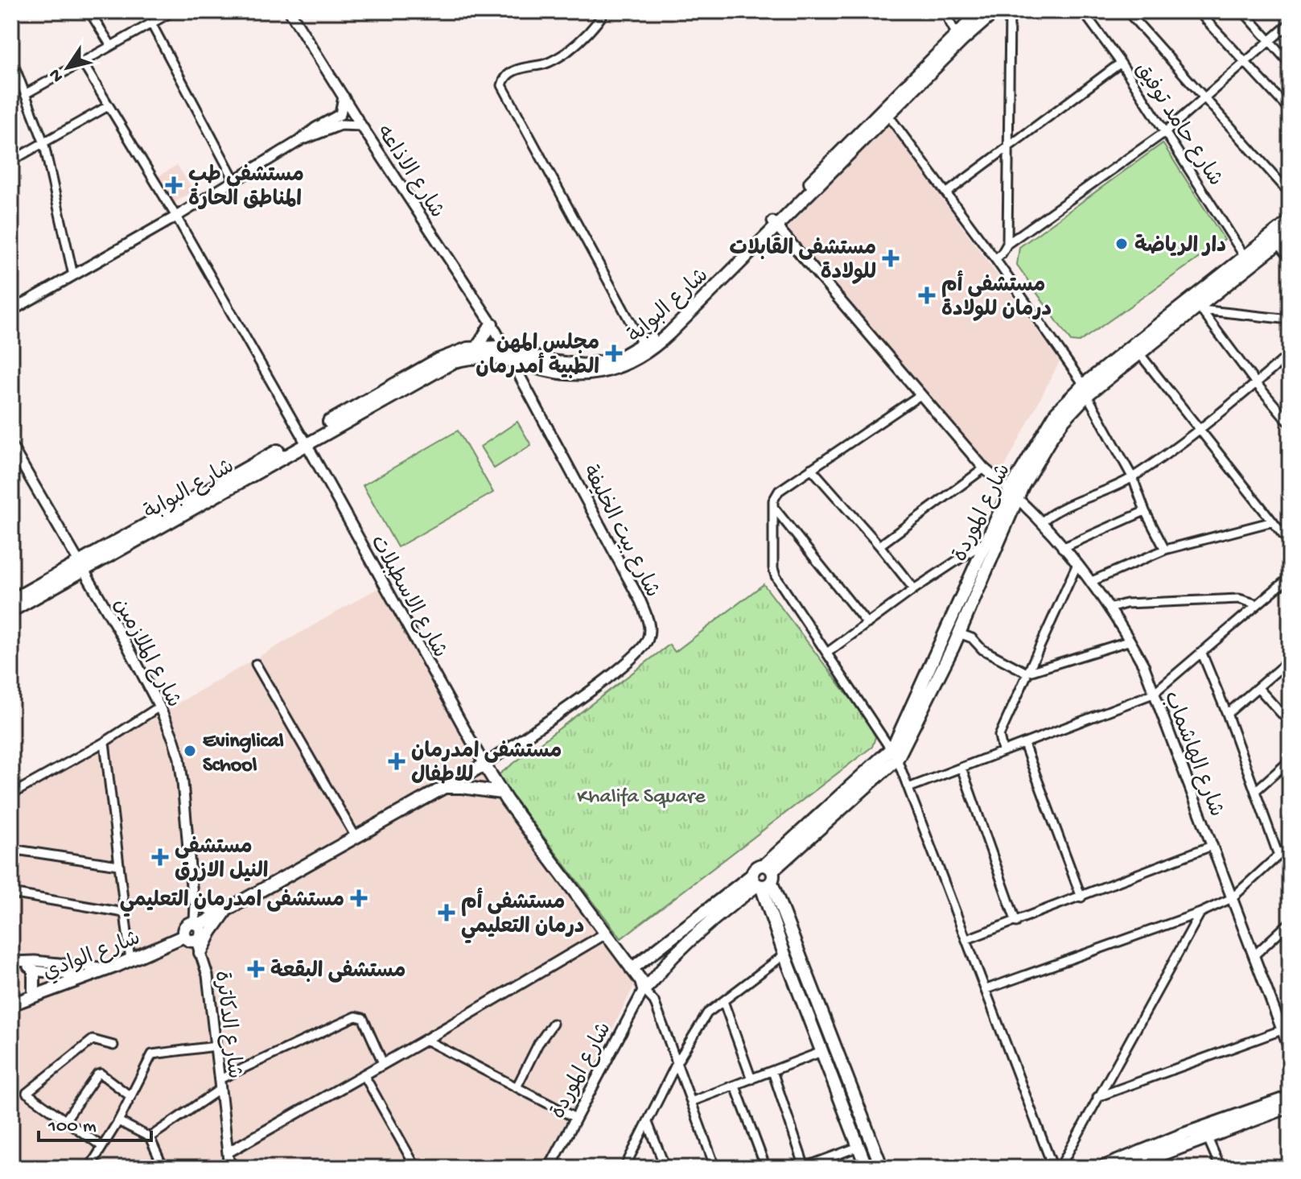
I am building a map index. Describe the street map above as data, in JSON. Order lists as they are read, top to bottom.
{
  "streets": {
    "main road": ["شارع البوابة", "شارع الموردة", "شارع الوادي"],
    "street": [
      "شارع حامد توفيق",
      "شارع الاذاعه",
      "شارع بيت الخليفة",
      "شارع الاسطبلات",
      "شارع الملازمين",
      "شارع الهاشماب",
      "شارع الدكاترة"
    ]
  },
  "crossings": [
    ["شارع حامد توفيق", "شارع الموردة"],
    ["شارع الاذاعه", "شارع البوابة"],
    ["شارع الاذاعه", "شارع بيت الخليفة"],
    ["شارع البوابة", "شارع بيت الخليفة"],
    ["شارع البوابة", "شارع الاسطبلات"],
    ["شارع البوابة", "شارع الملازمين"],
    ["شارع البوابة", "شارع الهاشماب"],
    ["شارع الموردة", "شارع الهاشماب"],
    ["شارع بيت الخليفة", "شارع الاسطبلات"],
    ["شارع الملازمين", "شارع الوادي"],
    ["شارع الملازمين", "شارع الدكاترة"],
    ["شارع الوادي", "شارع الدكاترة"]
  ],
  "parks": ["Khalifa Square"],
  "places": {
    "health": [
      "مستشفى طب المناطق الحارة",
      "مستشفى القابلات للولادة",
      "مستشفى أم درمان للولادة",
      "مجلس المهن الطبية أمدرمان",
      "مستشفى امدرمان للاطفال",
      "مستشفى النيل الازرق",
      "مستشفى امدرمان التعليمي",
      "مستشفى أم درمان التعليمي",
      "مستشفى البقعة"
    ],
    "other": ["دار الرياضة", "Evinglical School"]
  },
  "scale_bar": "100 m",
  "north": "bottom left"
}
